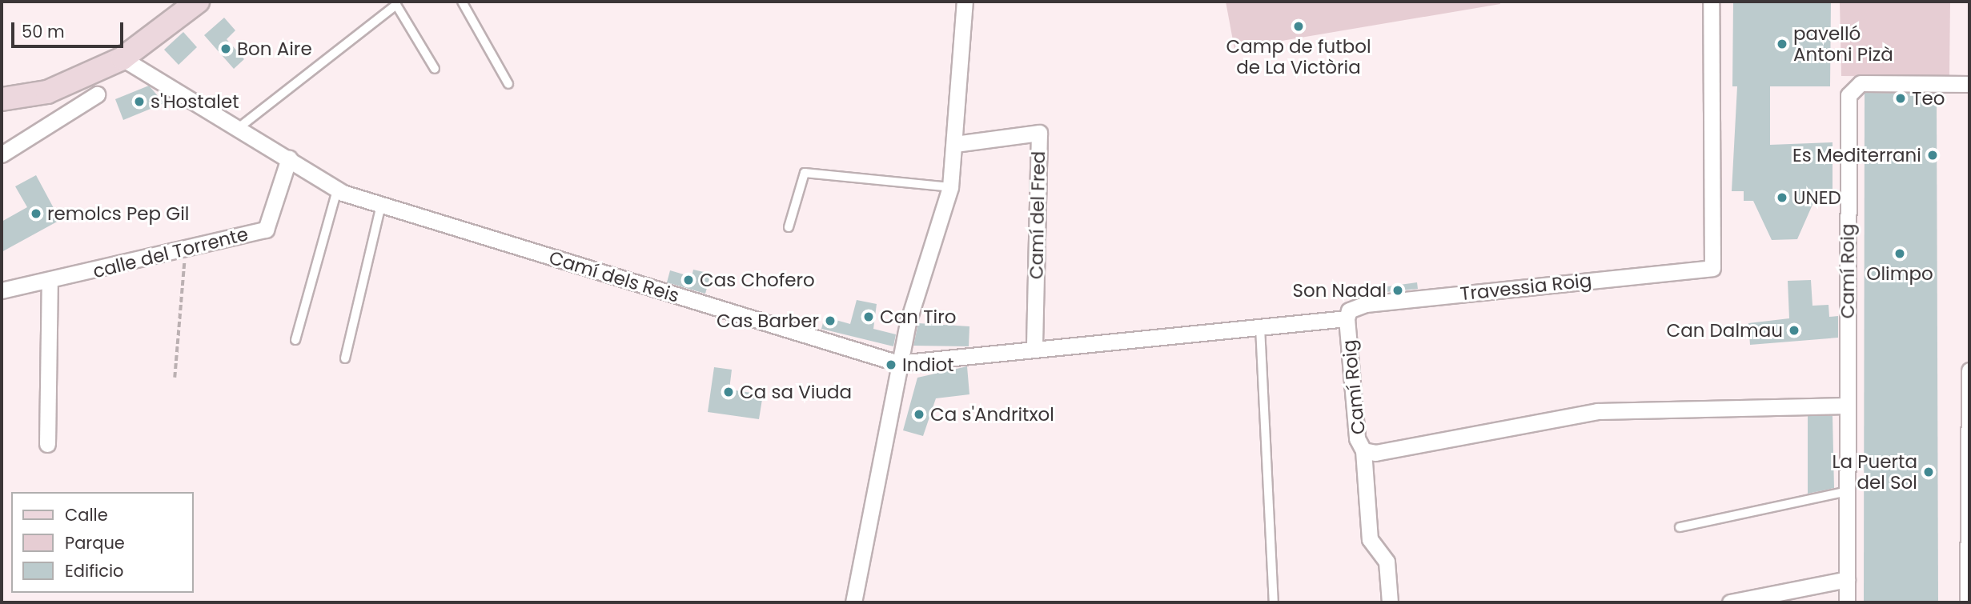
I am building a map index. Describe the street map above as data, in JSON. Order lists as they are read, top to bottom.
{
  "streets": {
    "street": [
      "Camí del Fred",
      "calle del Torrente",
      "Camí Roig",
      "Camí dels Reis",
      "Travessia Roig"
    ]
  },
  "crossings": [
    ["Camí del Fred", "Camí Roig"],
    ["calle del Torrente", "Camí dels Reis"],
    ["Camí Roig", "Camí dels Reis"],
    ["Camí Roig", "Travessia Roig"]
  ],
  "places": [
    "Camp de futbol de La Victòria",
    "pavelló Antoni Pizà",
    "Bon Aire",
    "Teo",
    "s'Hostalet",
    "Es Mediterrani",
    "UNED",
    "remolcs Pep Gil",
    "Olimpo",
    "Cas Chofero",
    "Son Nadal",
    "Can Tiro",
    "Cas Barber",
    "Can Dalmau",
    "Indiot",
    "Ca sa Viuda",
    "Ca s'Andritxol",
    "La Puerta del Sol"
  ],
  "legend": ["Calle", "Parque", "Edificio"],
  "scale_bar": "50 m"
}
